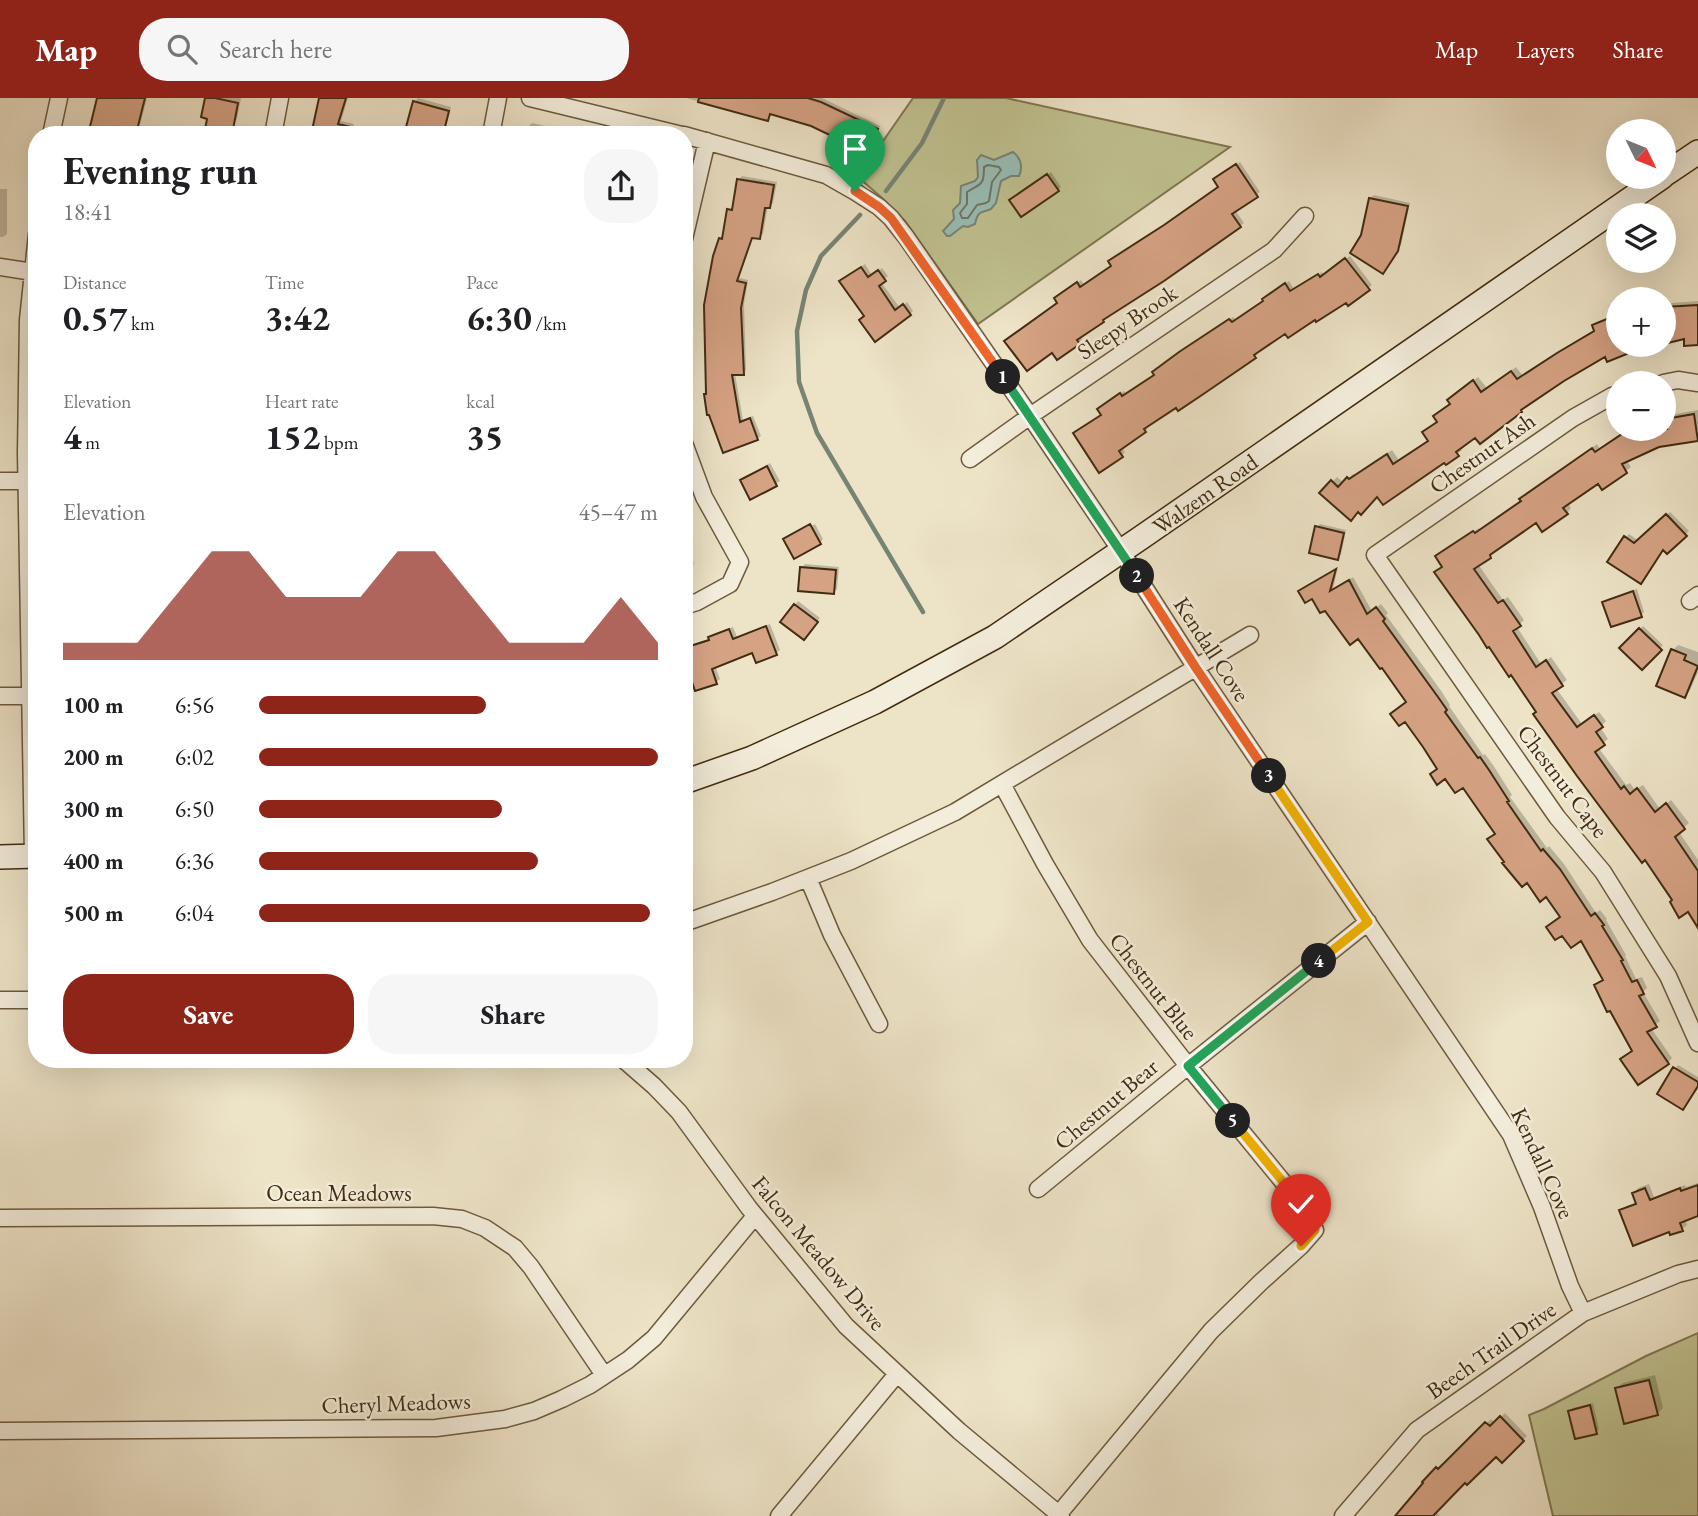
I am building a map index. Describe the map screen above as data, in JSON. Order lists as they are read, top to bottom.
{
  "streets": {
    "street": [
      "Sleepy Brook",
      "Chestnut Ash",
      "Walzem Road",
      "Kendall Cove",
      "Chestnut Cape",
      "Chestnut Blue",
      "Chestnut Bear",
      "Ocean Meadows",
      "Falcon Meadow Drive",
      "Beech Trail Drive",
      "Cheryl Meadows"
    ]
  },
  "crossings": [
    ["Sleepy Brook", "Kendall Cove"],
    ["Chestnut Ash", "Chestnut Cape"],
    ["Walzem Road", "Kendall Cove"],
    ["Kendall Cove", "Chestnut Bear"],
    ["Kendall Cove", "Beech Trail Drive"],
    ["Chestnut Blue", "Chestnut Bear"],
    ["Chestnut Blue", "Falcon Meadow Drive"],
    ["Ocean Meadows", "Cheryl Meadows"],
    ["Falcon Meadow Drive", "Cheryl Meadows"]
  ],
  "north": "bottom right",
  "page": {
    "header": "Map",
    "search": "Search here",
    "nav": ["Map", "Layers", "Share"],
    "map_buttons": ["+", "−"],
    "heading": ["Evening run", "18:41"],
    "stats": [
      ["Distance", "0.57 km"],
      ["Time", "3:42"],
      ["Pace", "6:30 /km"],
      ["Elevation", "4 m"],
      ["Heart rate", "152 bpm"],
      ["kcal", "35"]
    ],
    "pins": [
      "1",
      "2",
      "3",
      "4",
      "5"
    ],
    "chart": ["Elevation", "45–47 m"],
    "list": [
      {
        "name": "100 m",
        "note": "6:56"
      },
      {
        "name": "200 m",
        "note": "6:02"
      },
      {
        "name": "300 m",
        "note": "6:50"
      },
      {
        "name": "400 m",
        "note": "6:36"
      },
      {
        "name": "500 m",
        "note": "6:04"
      }
    ],
    "buttons": ["Save", "Share"]
  }
}
